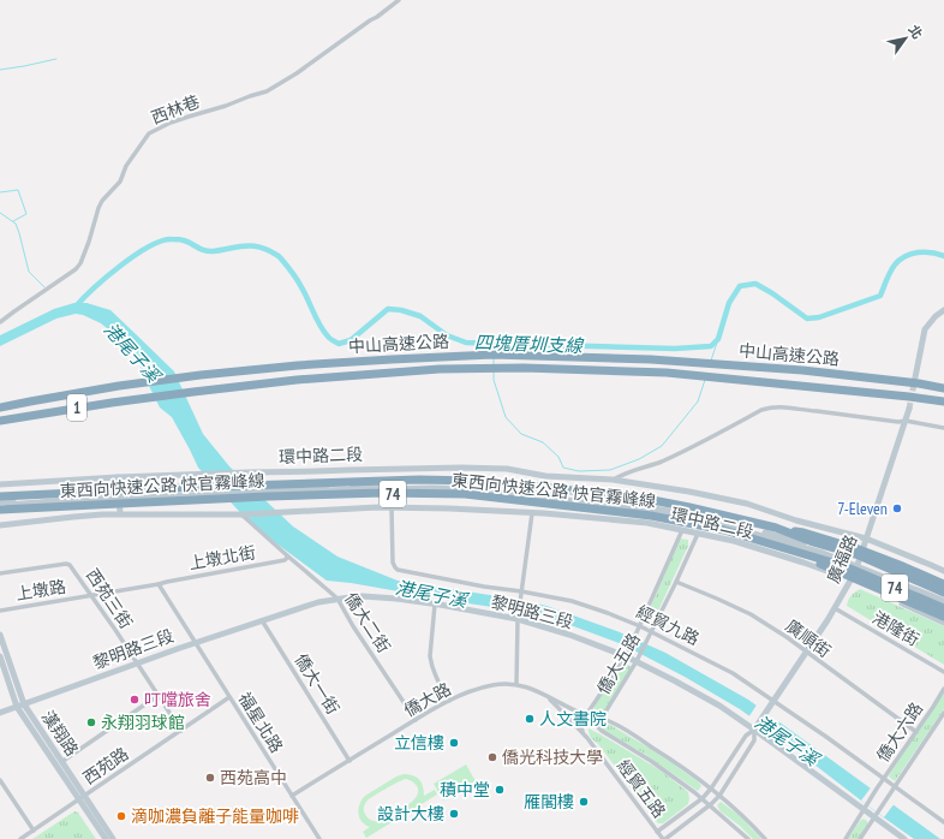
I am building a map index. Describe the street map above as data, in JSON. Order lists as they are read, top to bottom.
{
  "streets": {
    "highway": [
      "中山高速公路",
      "1",
      "東西向快速公路 快官霧峰線",
      "74"
    ],
    "street": [
      "西林巷",
      "環中路二段",
      "上墩北街",
      "廣福路",
      "上墩路",
      "西苑三街",
      "黎明路三段",
      "僑大二街",
      "經貿九路",
      "港隆街",
      "廣順街",
      "僑大五路",
      "僑大一街",
      "僑大路",
      "福星北路",
      "僑大六路",
      "漢翔路",
      "西苑路",
      "經貿五路"
    ]
  },
  "crossings": [
    ["環中路二段", "廣福路"],
    ["環中路二段", "僑大二街"],
    ["環中路二段", "經貿九路"],
    ["環中路二段", "僑大五路"],
    ["上墩北街", "上墩路"],
    ["上墩北街", "僑大二街"],
    ["廣福路", "黎明路三段"],
    ["廣福路", "經貿九路"],
    ["廣福路", "港隆街"],
    ["廣福路", "廣順街"],
    ["上墩路", "西苑三街"],
    ["西苑三街", "黎明路三段"],
    ["西苑三街", "西苑路"],
    ["黎明路三段", "僑大二街"],
    ["黎明路三段", "僑大五路"],
    ["黎明路三段", "僑大一街"],
    ["黎明路三段", "福星北路"],
    ["黎明路三段", "僑大六路"],
    ["黎明路三段", "漢翔路"],
    ["僑大二街", "僑大路"],
    ["經貿九路", "僑大五路"],
    ["經貿九路", "僑大六路"],
    ["廣順街", "僑大五路"],
    ["廣順街", "僑大六路"],
    ["僑大五路", "僑大路"],
    ["僑大一街", "僑大路"],
    ["僑大路", "福星北路"],
    ["僑大路", "經貿五路"],
    ["福星北路", "西苑路"],
    ["漢翔路", "西苑路"]
  ],
  "water": ["四塊厝圳支線", "港尾子溪"],
  "places": [
    "7-Eleven",
    "叮噹旅舍",
    "人文書院",
    "永翔羽球館",
    "立信樓",
    "僑光科技大學",
    "西苑高中",
    "積中堂",
    "雁閣樓",
    "設計大樓",
    "滴咖濃負離子能量咖啡"
  ],
  "north": "top right"
}
